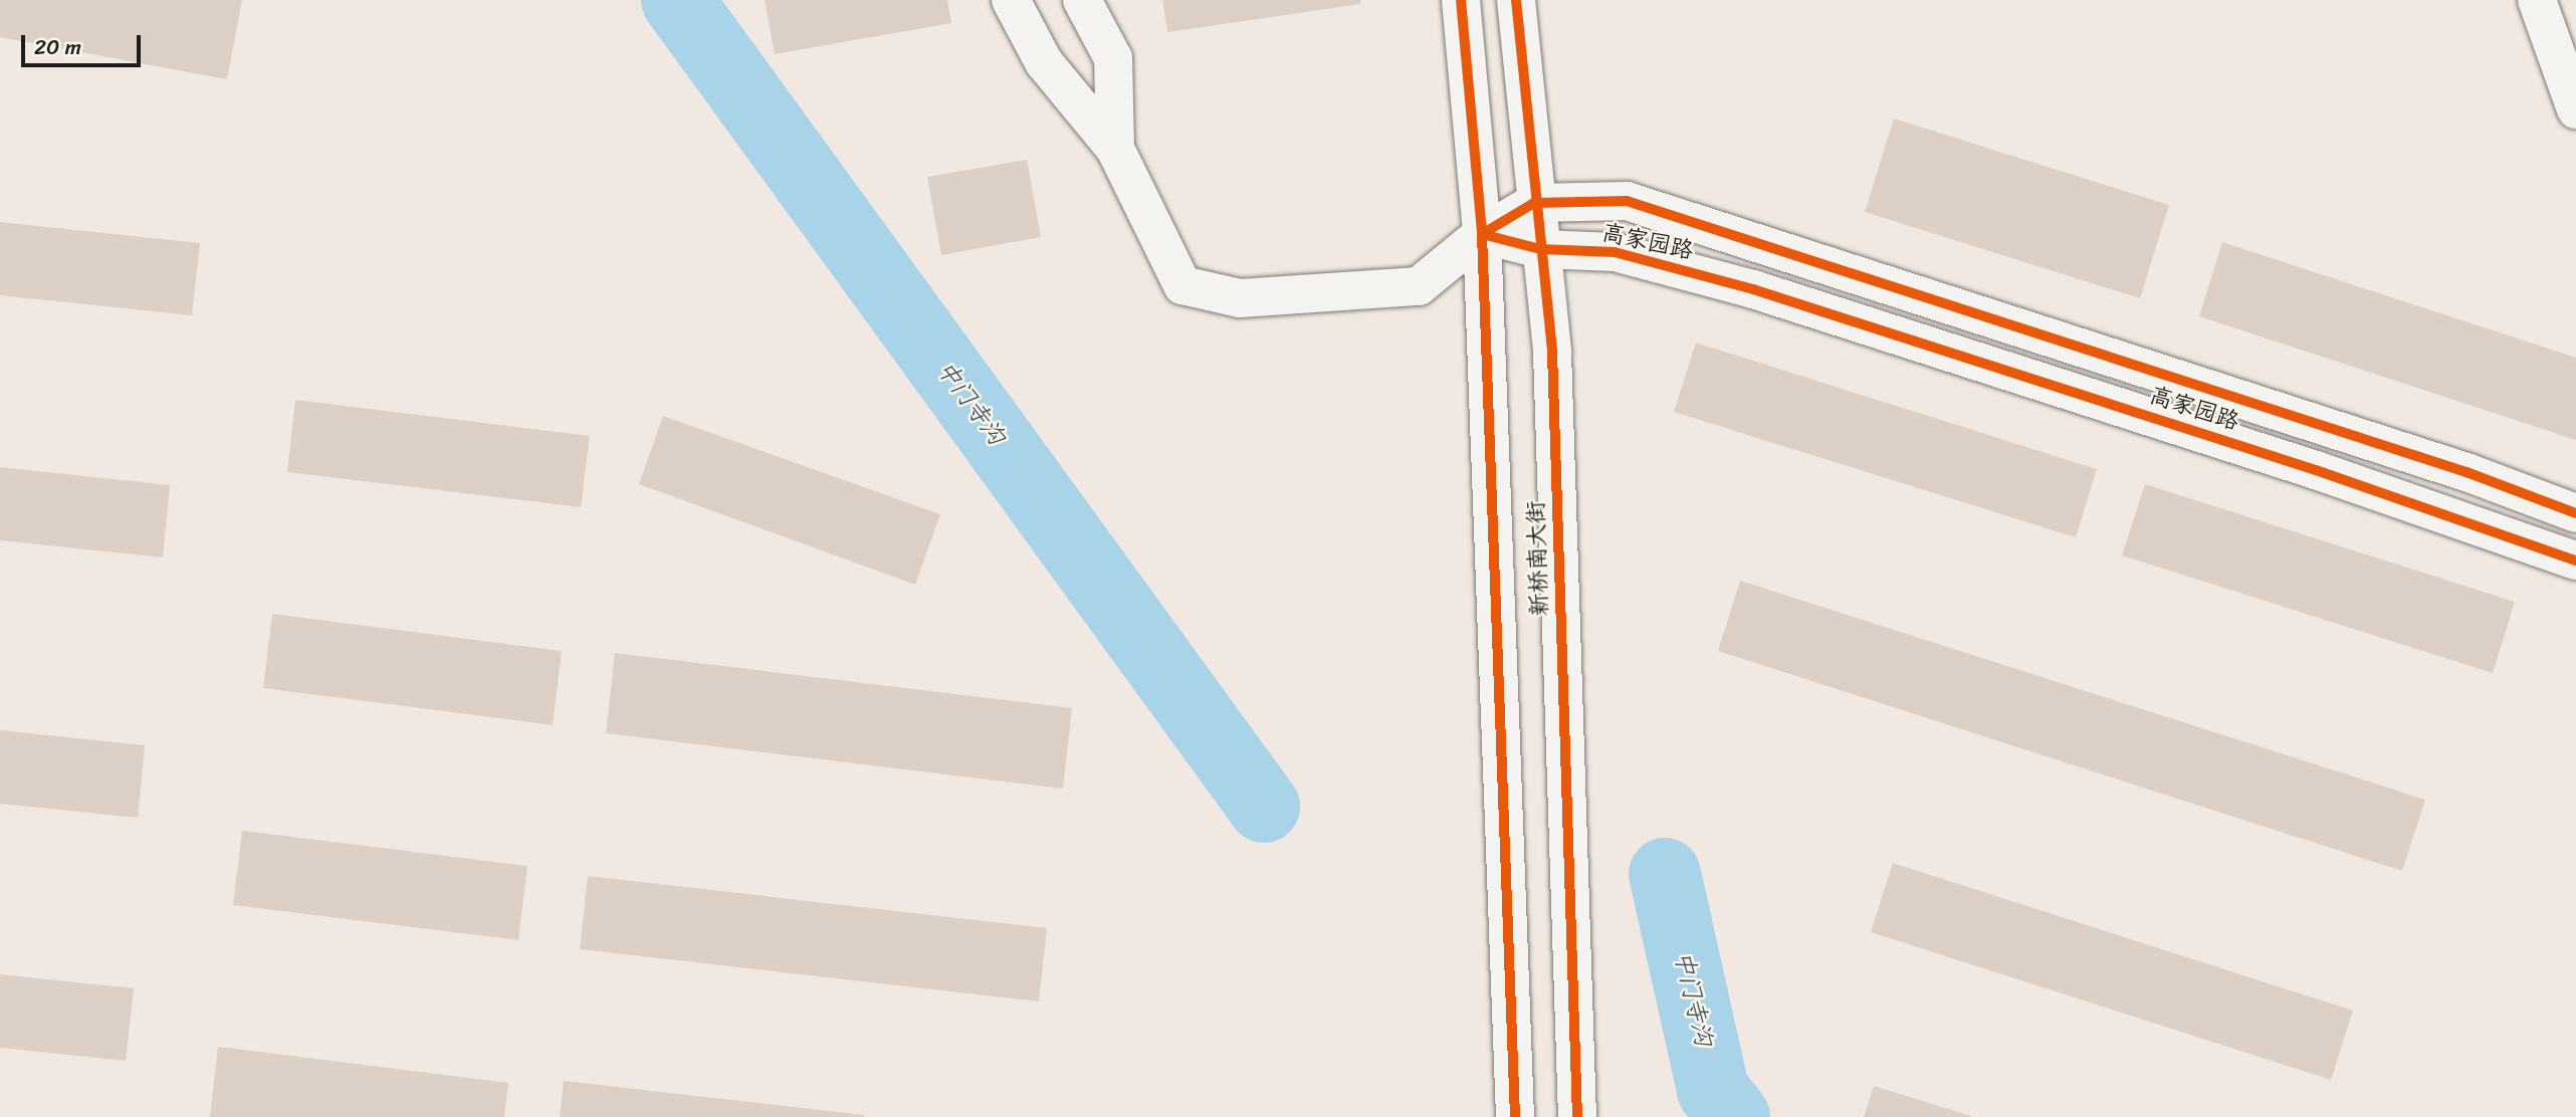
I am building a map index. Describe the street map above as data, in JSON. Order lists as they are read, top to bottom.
{
  "streets": {
    "main road": ["高家园路", "新桥南大街"]
  },
  "crossings": [
    ["高家园路", "新桥南大街"]
  ],
  "water": ["中门寺沟"],
  "scale_bar": "20 m"
}
